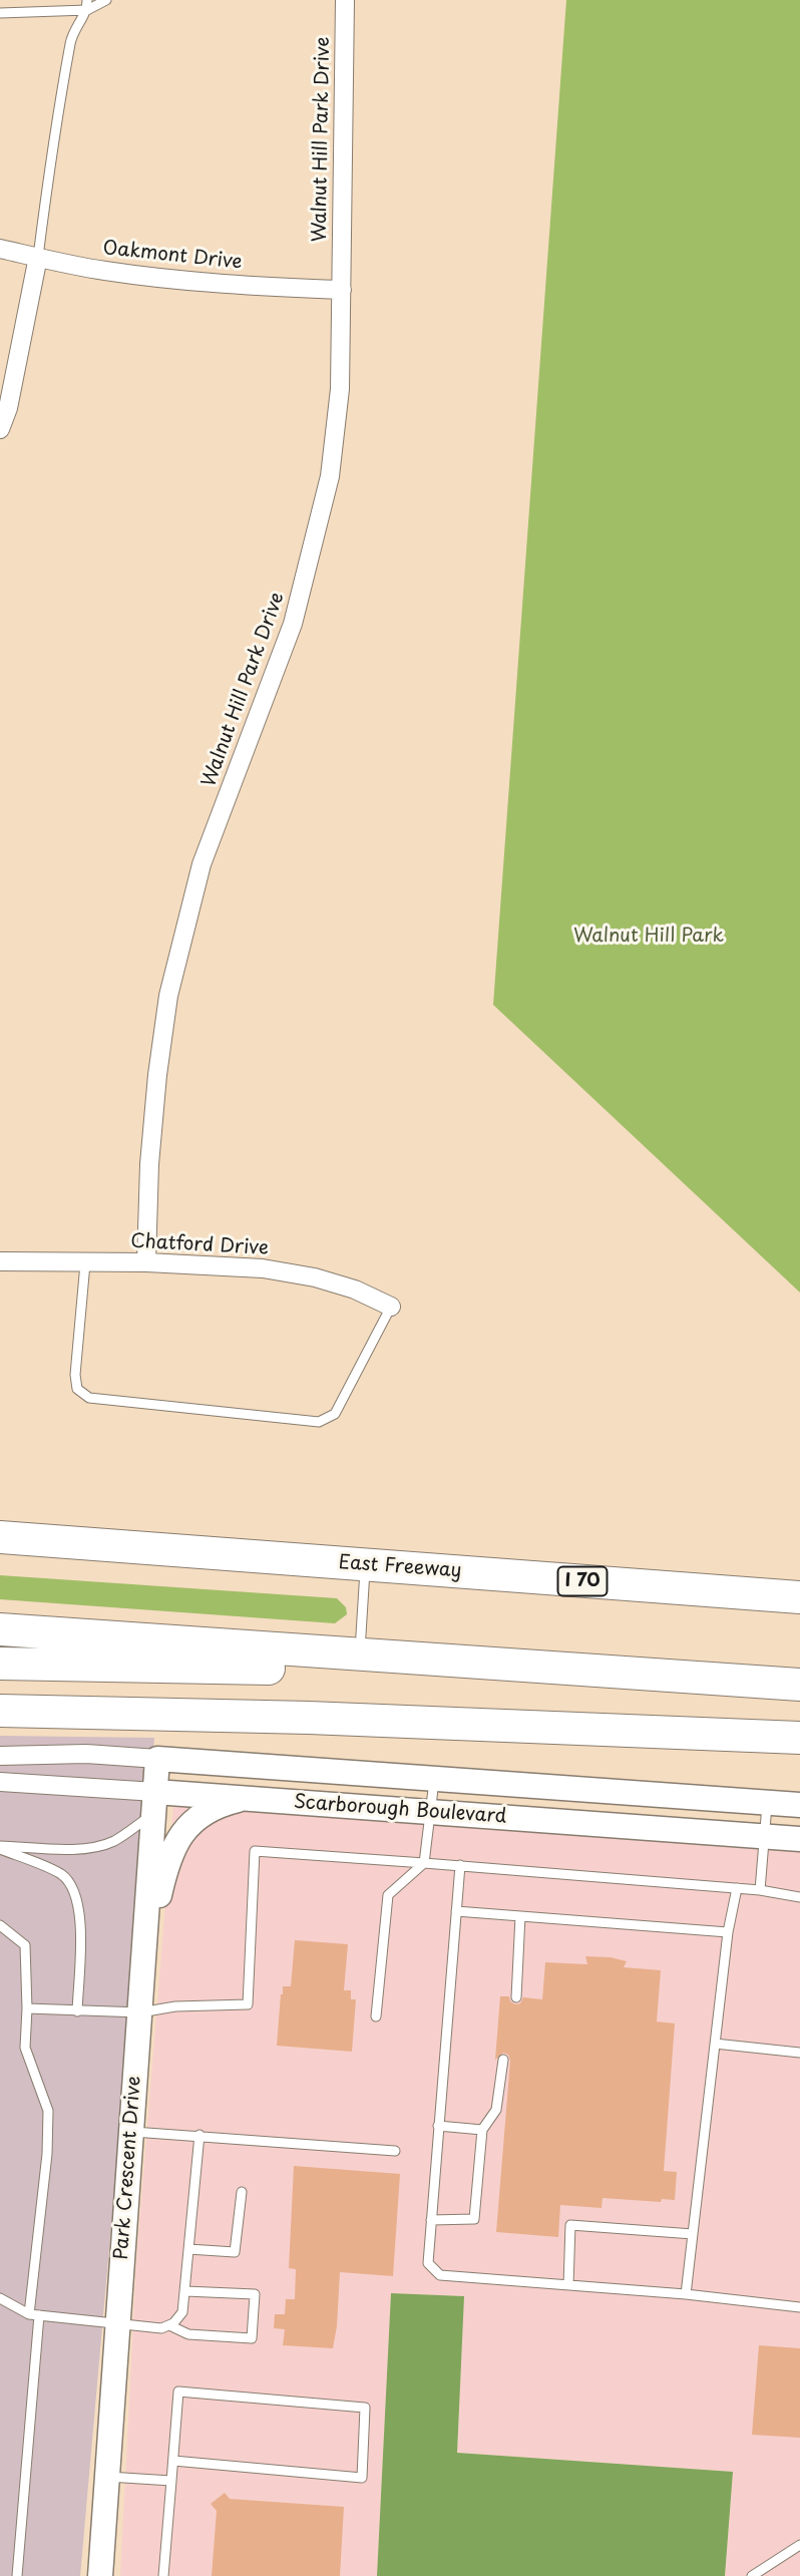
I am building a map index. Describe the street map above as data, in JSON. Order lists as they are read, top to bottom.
{
  "streets": {
    "highway": ["East Freeway", "I 70"],
    "street": [
      "Walnut Hill Park Drive",
      "Oakmont Drive",
      "Chatford Drive",
      "Scarborough Boulevard",
      "Park Crescent Drive"
    ]
  },
  "crossings": [
    ["Walnut Hill Park Drive", "Oakmont Drive"],
    ["Walnut Hill Park Drive", "Chatford Drive"],
    ["Scarborough Boulevard", "Park Crescent Drive"]
  ],
  "parks": ["Walnut Hill Park"]
}
